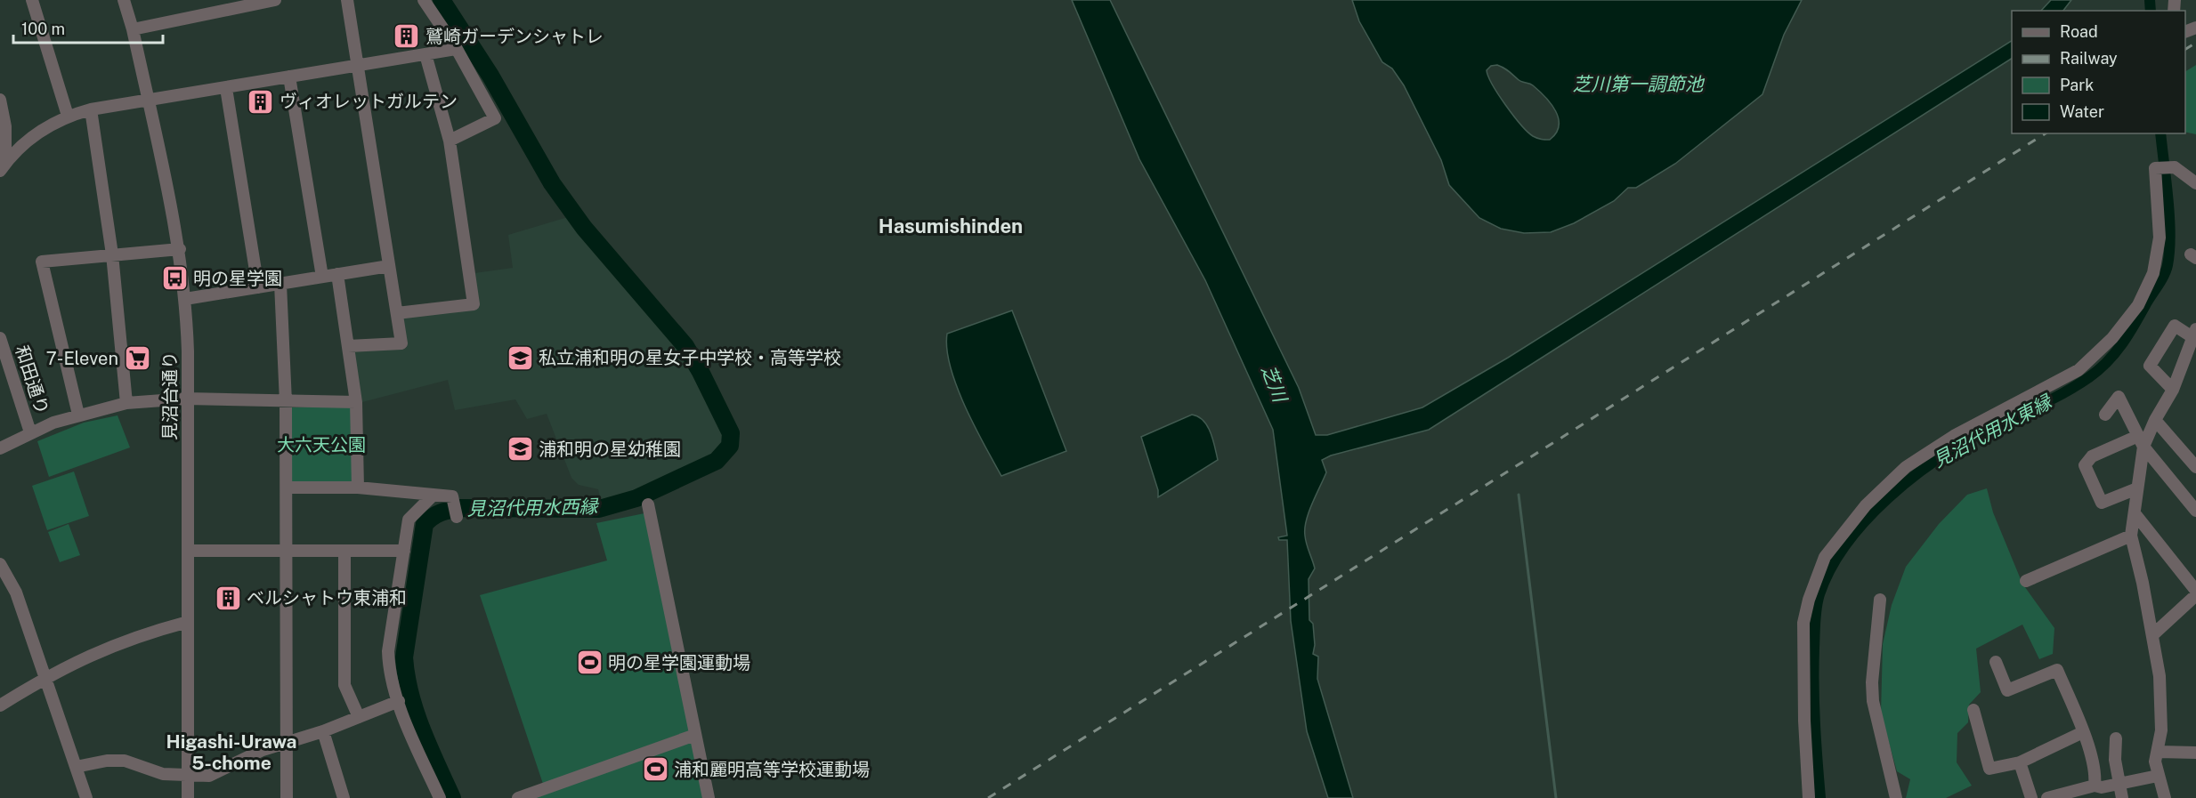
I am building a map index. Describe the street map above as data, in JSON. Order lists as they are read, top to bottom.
{
  "streets": {
    "street": ["和田通り", "見沼台通り"]
  },
  "districts": ["Hasumishinden", "Higashi-Urawa 5-chome"],
  "water": [
    "芝川第一調節池",
    "芝川",
    "見沼代用水東縁",
    "見沼代用水西縁"
  ],
  "parks": ["大六天公園"],
  "places": {
    "building": ["鷲崎ガーデンシャトレ", "ヴィオレットガルテン", "ベルシャトウ東浦和"],
    "bus stop": ["明の星学園"],
    "school or university": ["私立浦和明の星女子中学校・高等学校", "浦和明の星幼稚園"],
    "supermarket": ["7-Eleven"],
    "sports": ["明の星学園運動場", "浦和麗明高等学校運動場"]
  },
  "legend": [
    "Road",
    "Railway",
    "Park",
    "Water"
  ],
  "scale_bar": "100 m"
}
